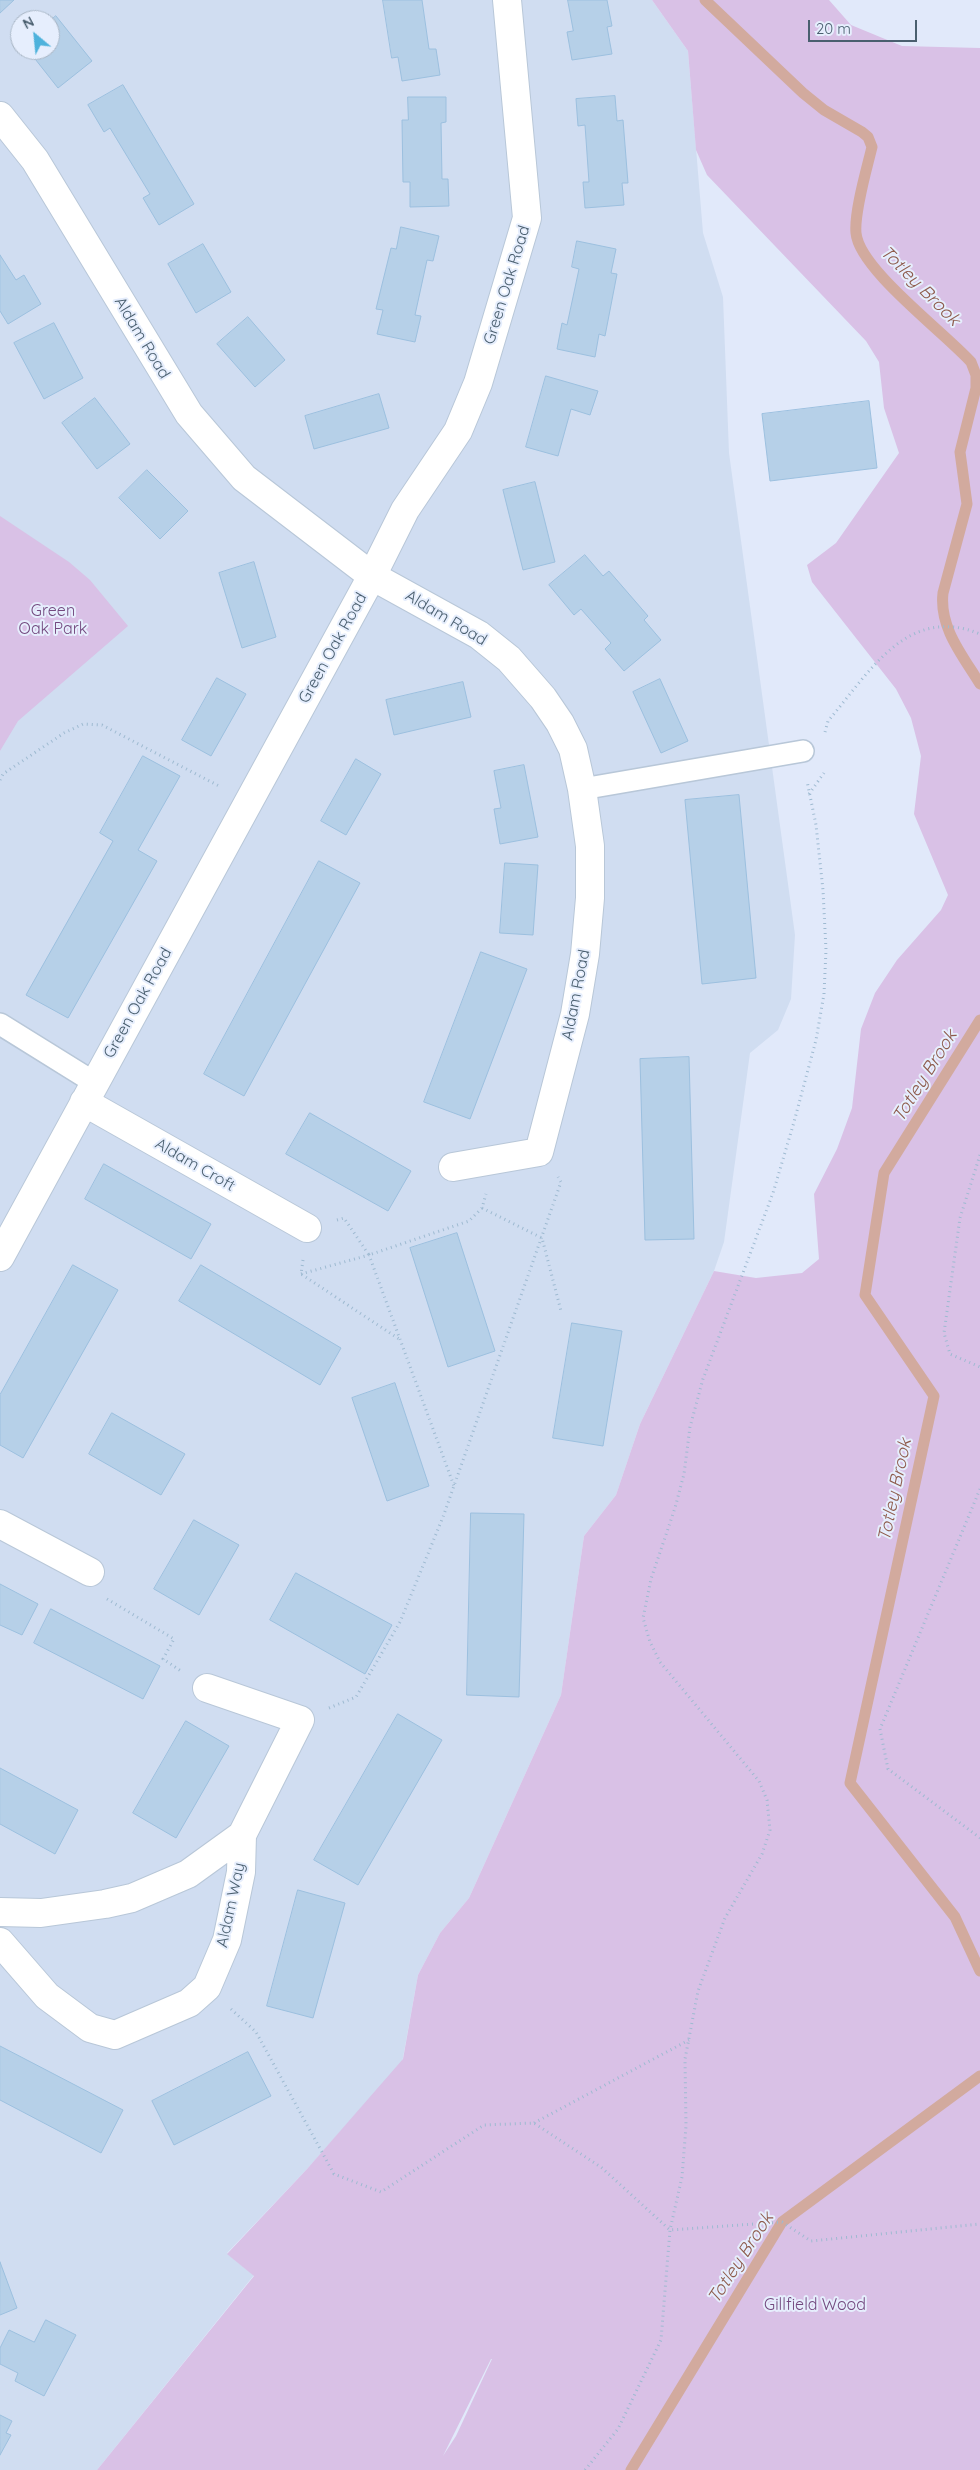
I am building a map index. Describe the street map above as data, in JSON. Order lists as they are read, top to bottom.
{
  "streets": {
    "street": [
      "Green Oak Road",
      "Aldam Road",
      "Aldam Croft",
      "Aldam Way"
    ]
  },
  "crossings": [
    ["Green Oak Road", "Aldam Road"],
    ["Green Oak Road", "Aldam Croft"]
  ],
  "water": ["Totley Brook"],
  "parks": ["Green Oak Park", "Gillfield Wood"],
  "scale_bar": "20 m",
  "north": "top left"
}
